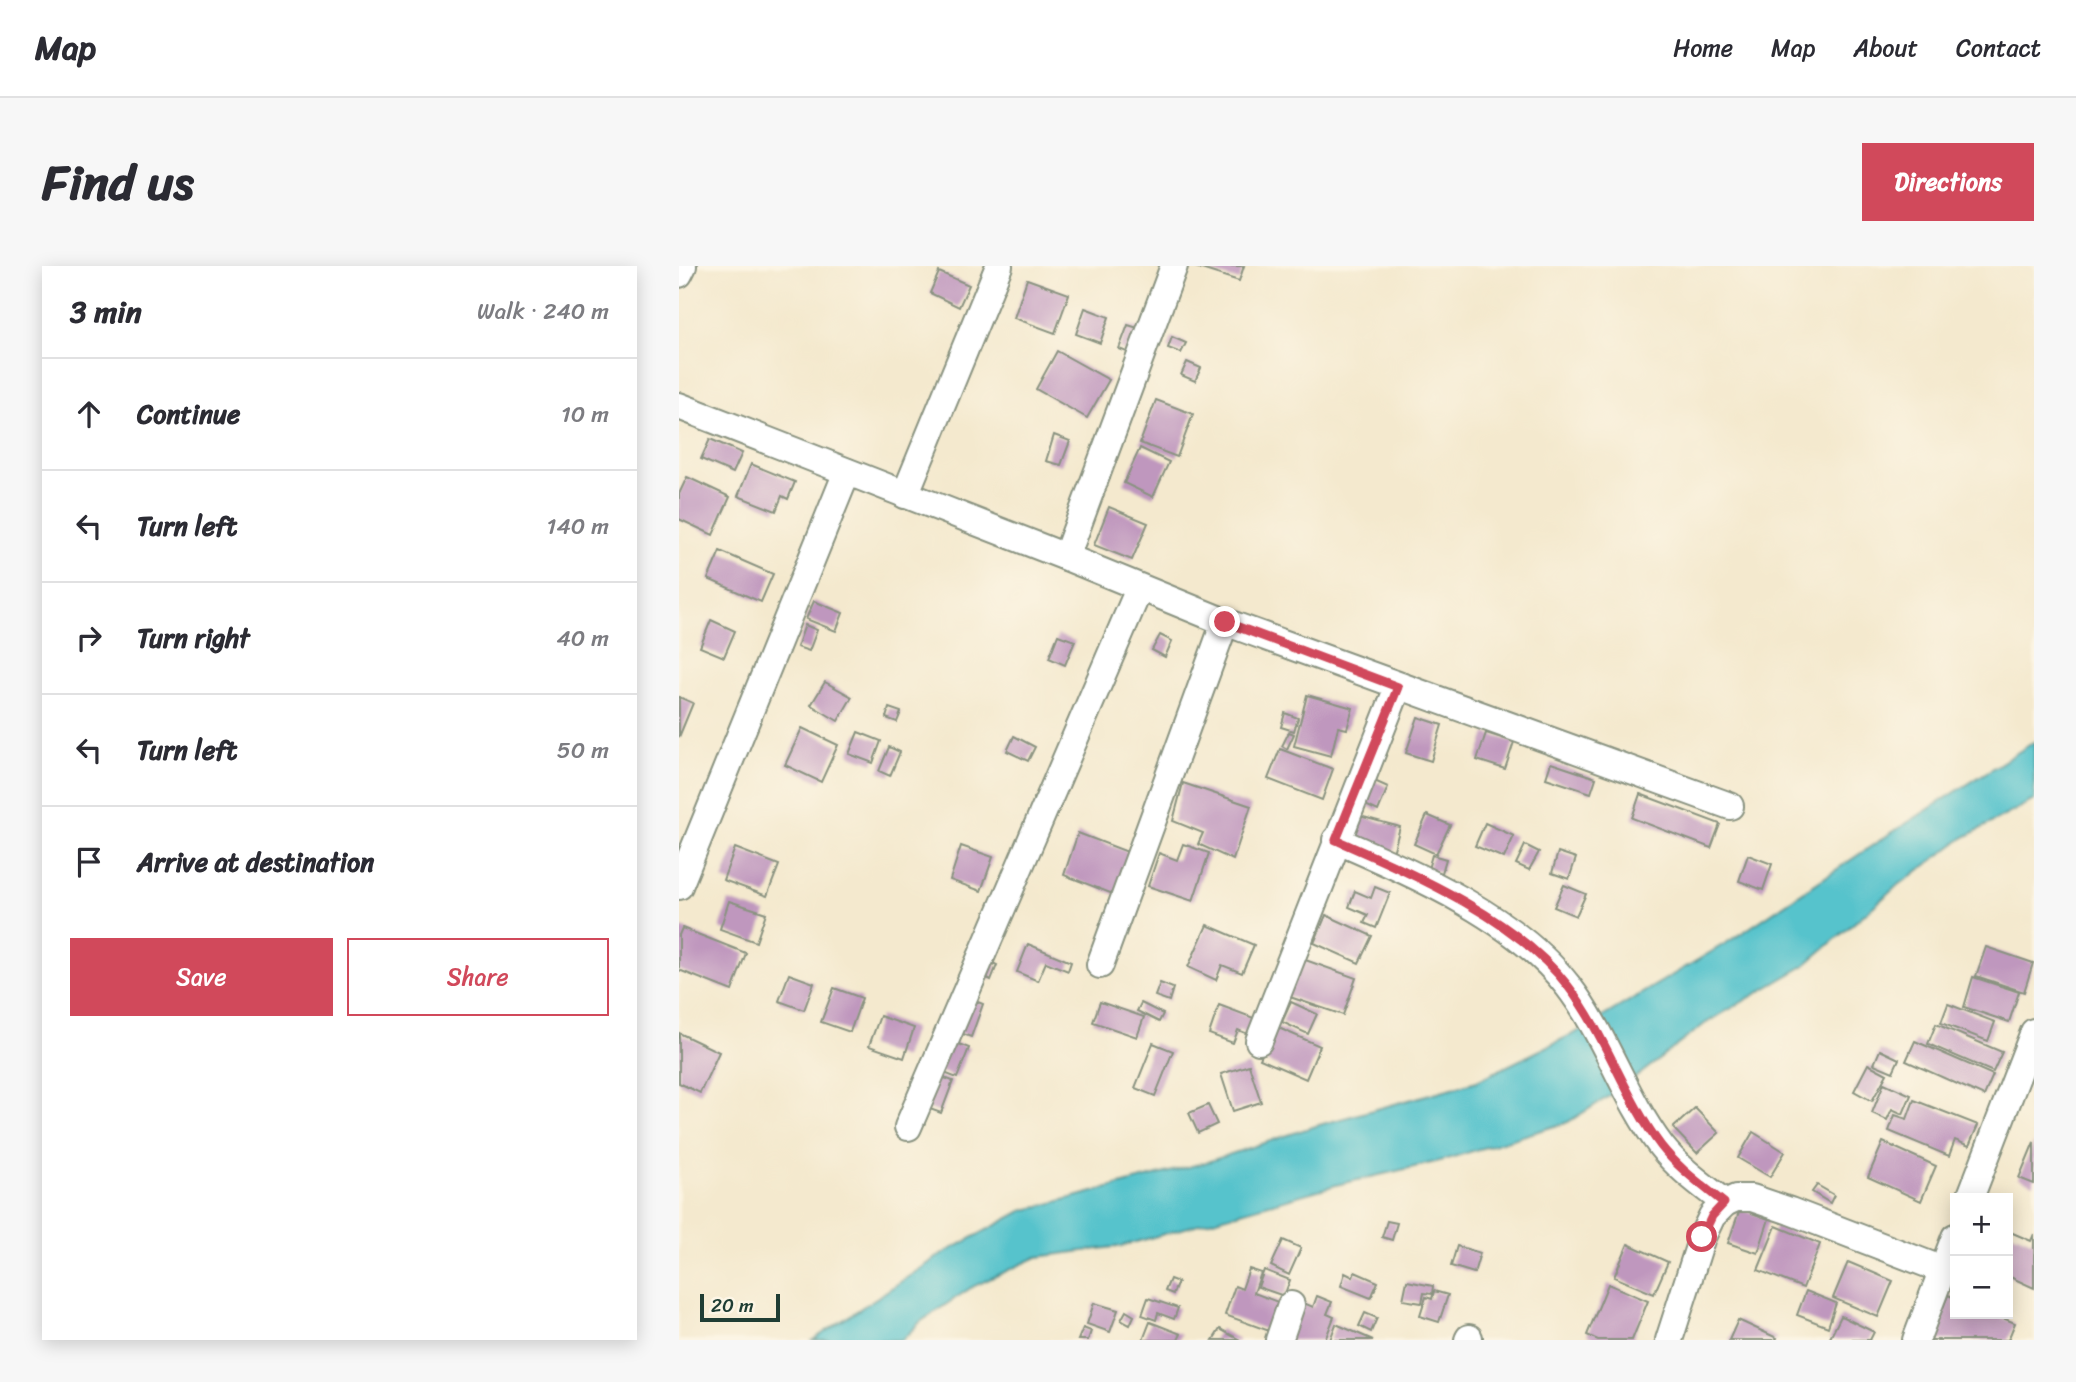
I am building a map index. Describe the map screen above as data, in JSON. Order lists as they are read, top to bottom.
{
  "scale_bar": "20 m",
  "page": {
    "header": "Map",
    "nav": [
      "Home",
      "Map",
      "About",
      "Contact"
    ],
    "title": "Find us",
    "buttons": [
      "Directions",
      ["Save", "Share"]
    ],
    "heading": ["3 min", "Walk · 240 m"],
    "list": [
      ["Continue", "10 m"],
      ["Turn left", "140 m"],
      ["Turn right", "40 m"],
      ["Turn left", "50 m"],
      "Arrive at destination"
    ],
    "map_buttons": ["+", "−"],
    "scale": "20 m"
  }
}
